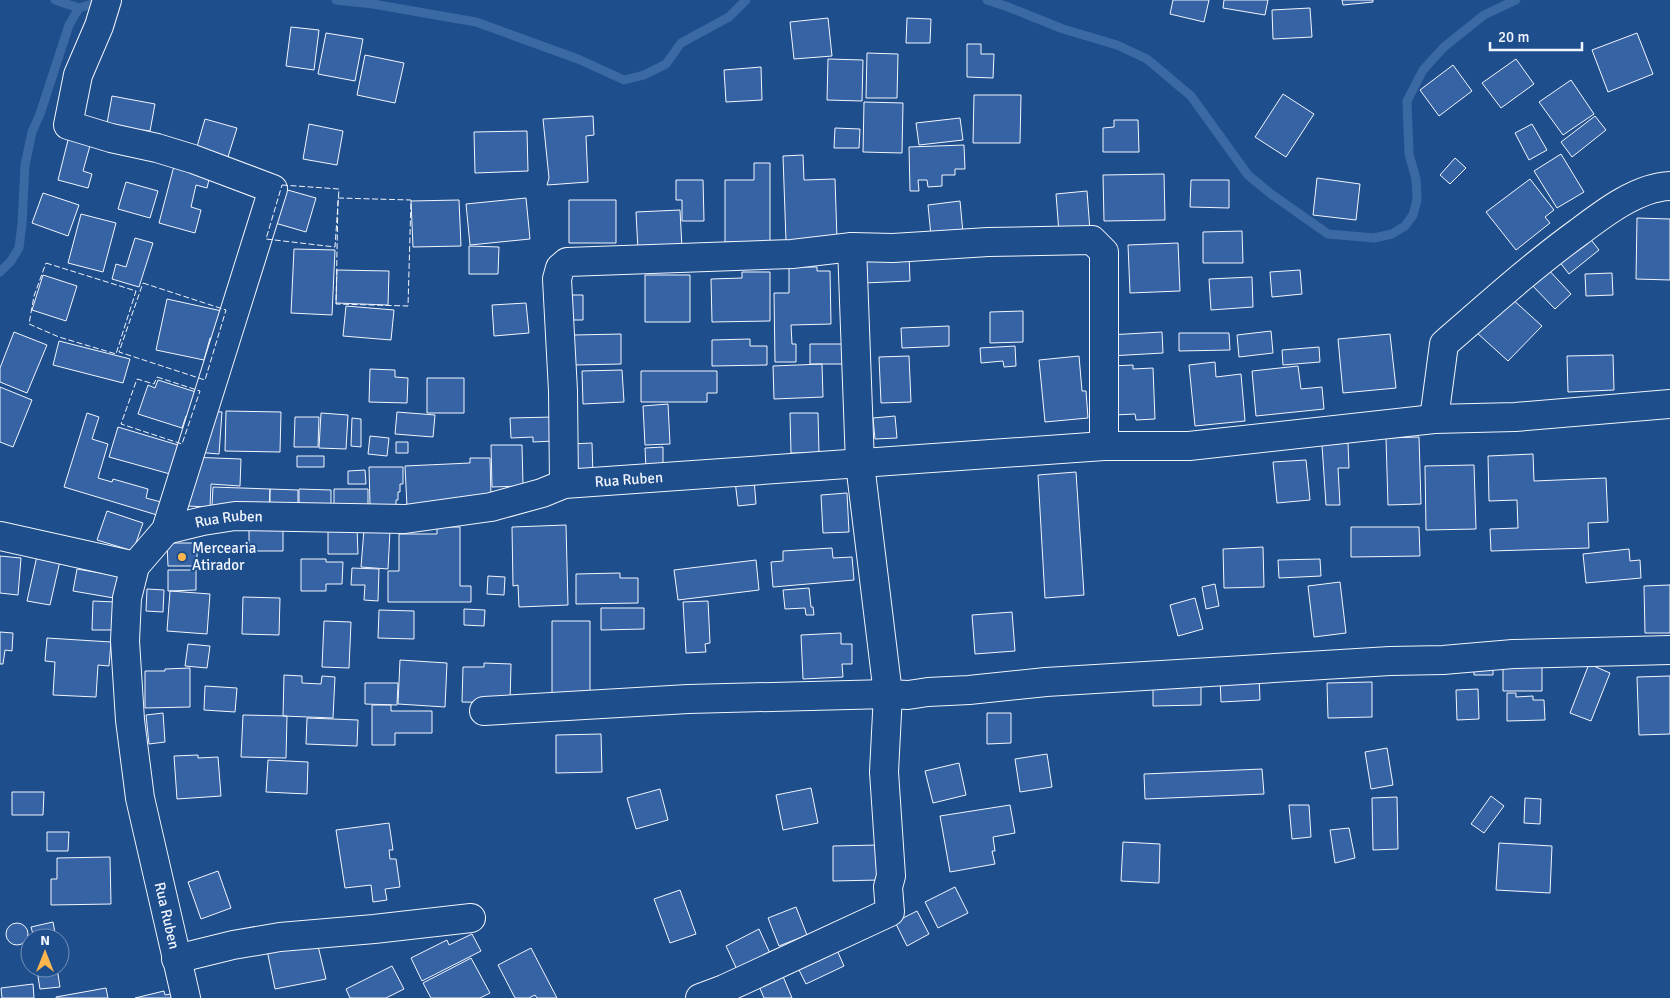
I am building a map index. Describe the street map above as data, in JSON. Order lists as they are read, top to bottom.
{
  "streets": {
    "street": ["Rua Ruben"]
  },
  "places": ["Mercearia Atirador"],
  "scale_bar": "20 m",
  "north": "top"
}
